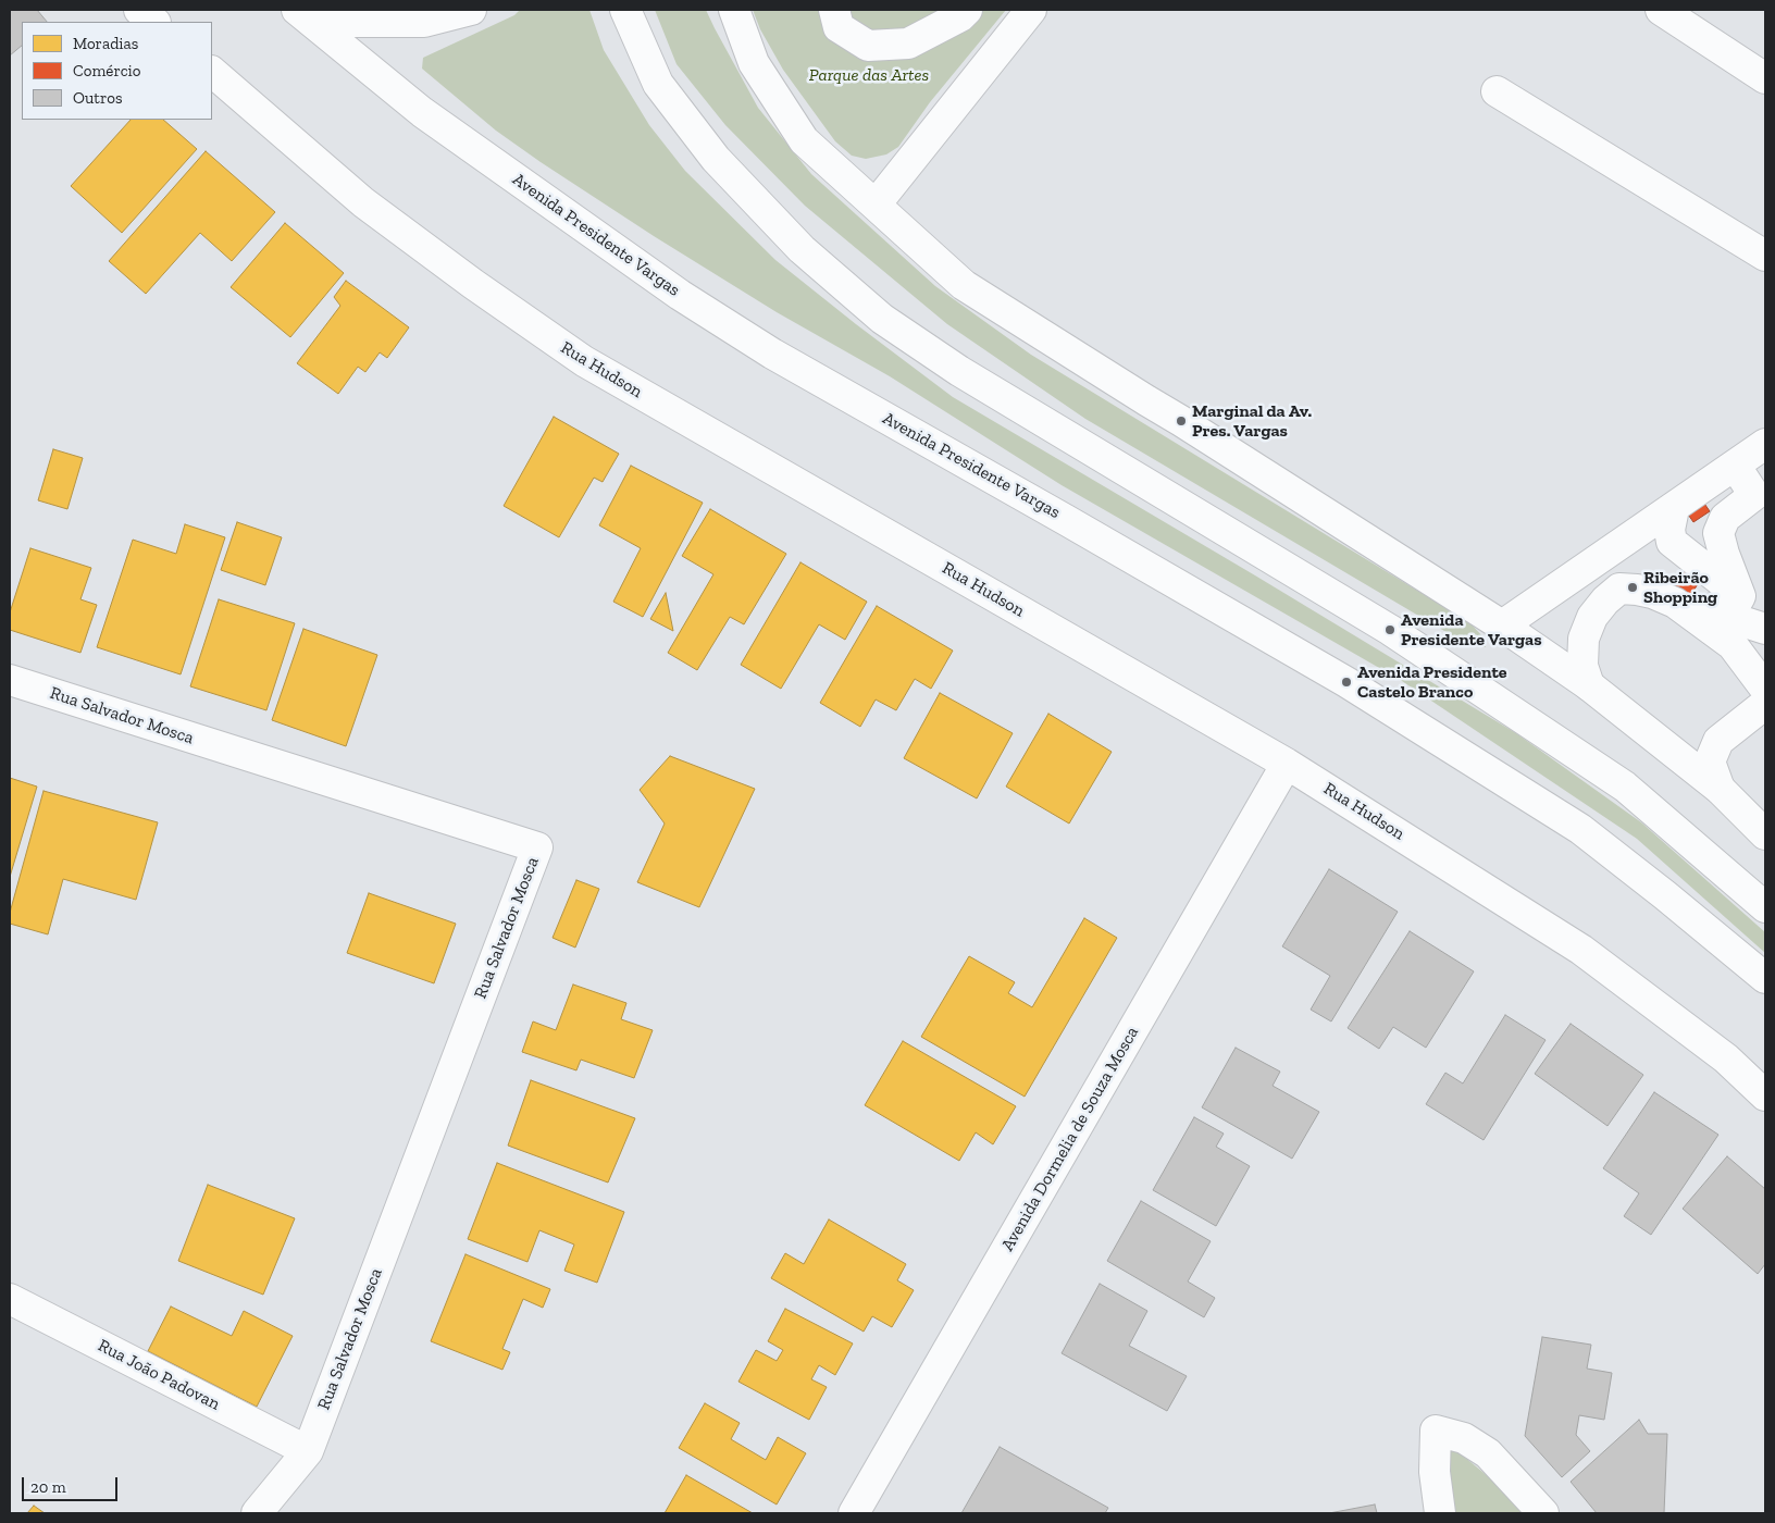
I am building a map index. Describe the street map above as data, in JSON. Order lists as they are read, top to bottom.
{
  "streets": {
    "street": [
      "Avenida Presidente Vargas",
      "Rua Hudson",
      "Rua Salvador Mosca",
      "Avenida Dormelia de Souza Mosca",
      "Rua João Padovan"
    ]
  },
  "crossings": [
    ["Rua Hudson", "Avenida Dormelia de Souza Mosca"],
    ["Rua Salvador Mosca", "Rua João Padovan"]
  ],
  "parks": ["Parque das Artes"],
  "places": [
    "Marginal da Av. Pres. Vargas",
    "Ribeirão Shopping",
    "Avenida Presidente Vargas",
    "Avenida Presidente Castelo Branco"
  ],
  "legend": ["Moradias", "Comércio", "Outros"],
  "scale_bar": "20 m"
}
